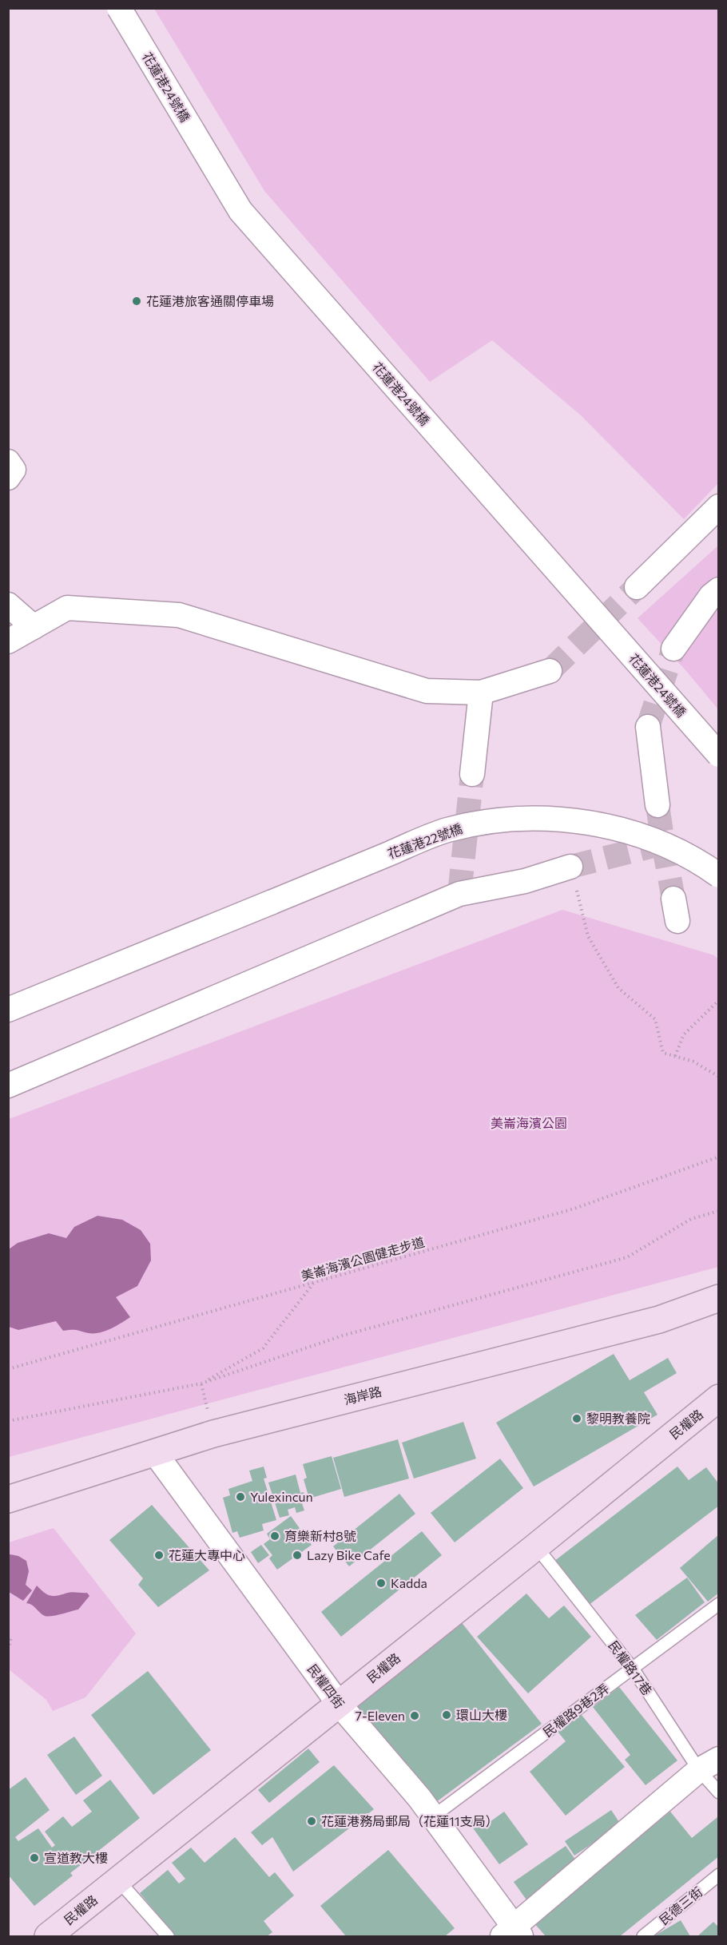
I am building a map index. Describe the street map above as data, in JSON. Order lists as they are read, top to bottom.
{
  "streets": {
    "street": [
      "花蓮港24號橋",
      "花蓮港22號橋",
      "海岸路",
      "民權路",
      "民權四街"
    ],
    "lane": ["民權路17巷", "民權路9巷2弄", "民德三街"],
    "path": ["美崙海濱公園健走步道"]
  },
  "crossings": [
    ["海岸路", "民權四街"],
    ["民權路", "民權路17巷"],
    ["民權路", "民權四街"],
    ["民權路17巷", "民權路9巷2弄"],
    ["民權四街", "民權路9巷2弄"]
  ],
  "parks": ["美崙海濱公園"],
  "places": [
    "花蓮港旅客通關停車場",
    "黎明教養院",
    "Yulexincun",
    "育樂新村8號",
    "花蓮大專中心",
    "Lazy Bike Cafe",
    "Kadda",
    "環山大樓",
    "7-Eleven",
    "花蓮港務局郵局（花蓮11支局）",
    "宣道教大樓"
  ]
}
